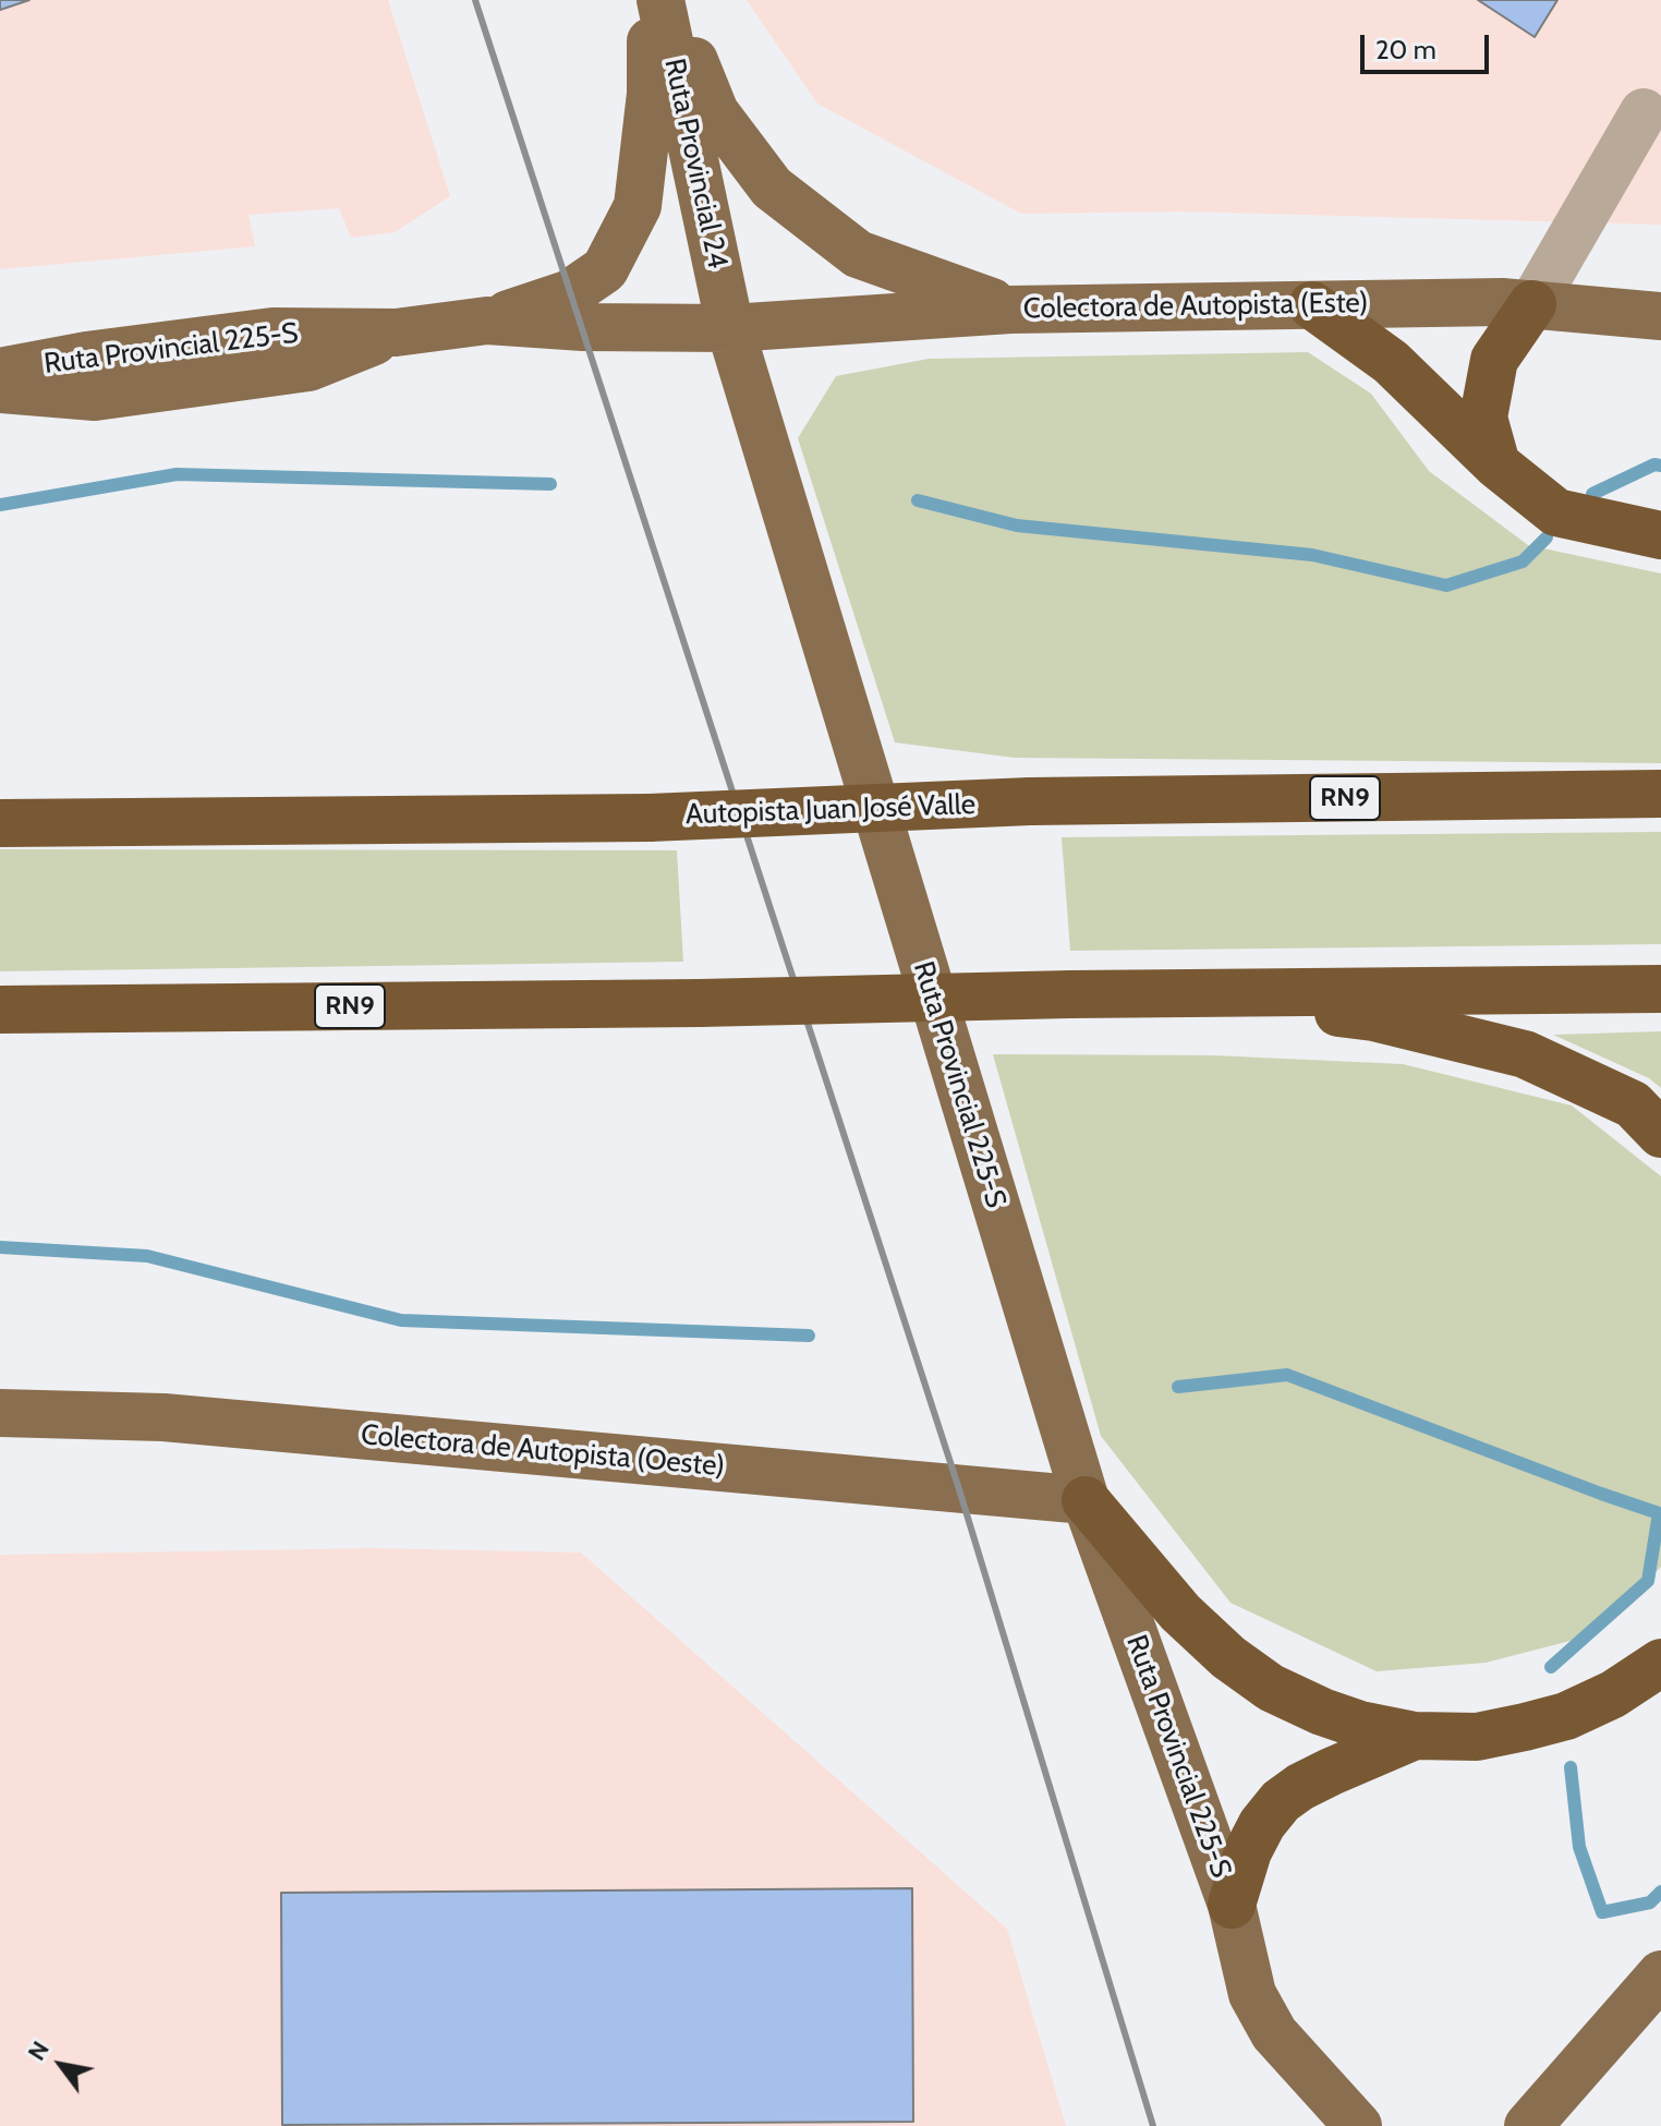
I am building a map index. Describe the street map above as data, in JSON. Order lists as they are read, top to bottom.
{
  "streets": {
    "highway": ["RN9", "Autopista Juan José Valle"],
    "main road": [
      "Ruta Provincial 24",
      "Colectora de Autopista (Este)",
      "Ruta Provincial 225-S",
      "Colectora de Autopista (Oeste)"
    ]
  },
  "crossings": [
    ["Ruta Provincial 24", "Colectora de Autopista (Este)"],
    ["Ruta Provincial 24", "Ruta Provincial 225-S"],
    ["Colectora de Autopista (Este)", "Ruta Provincial 225-S"],
    ["Ruta Provincial 225-S", "Colectora de Autopista (Oeste)"]
  ],
  "scale_bar": "20 m",
  "north": "top left"
}
